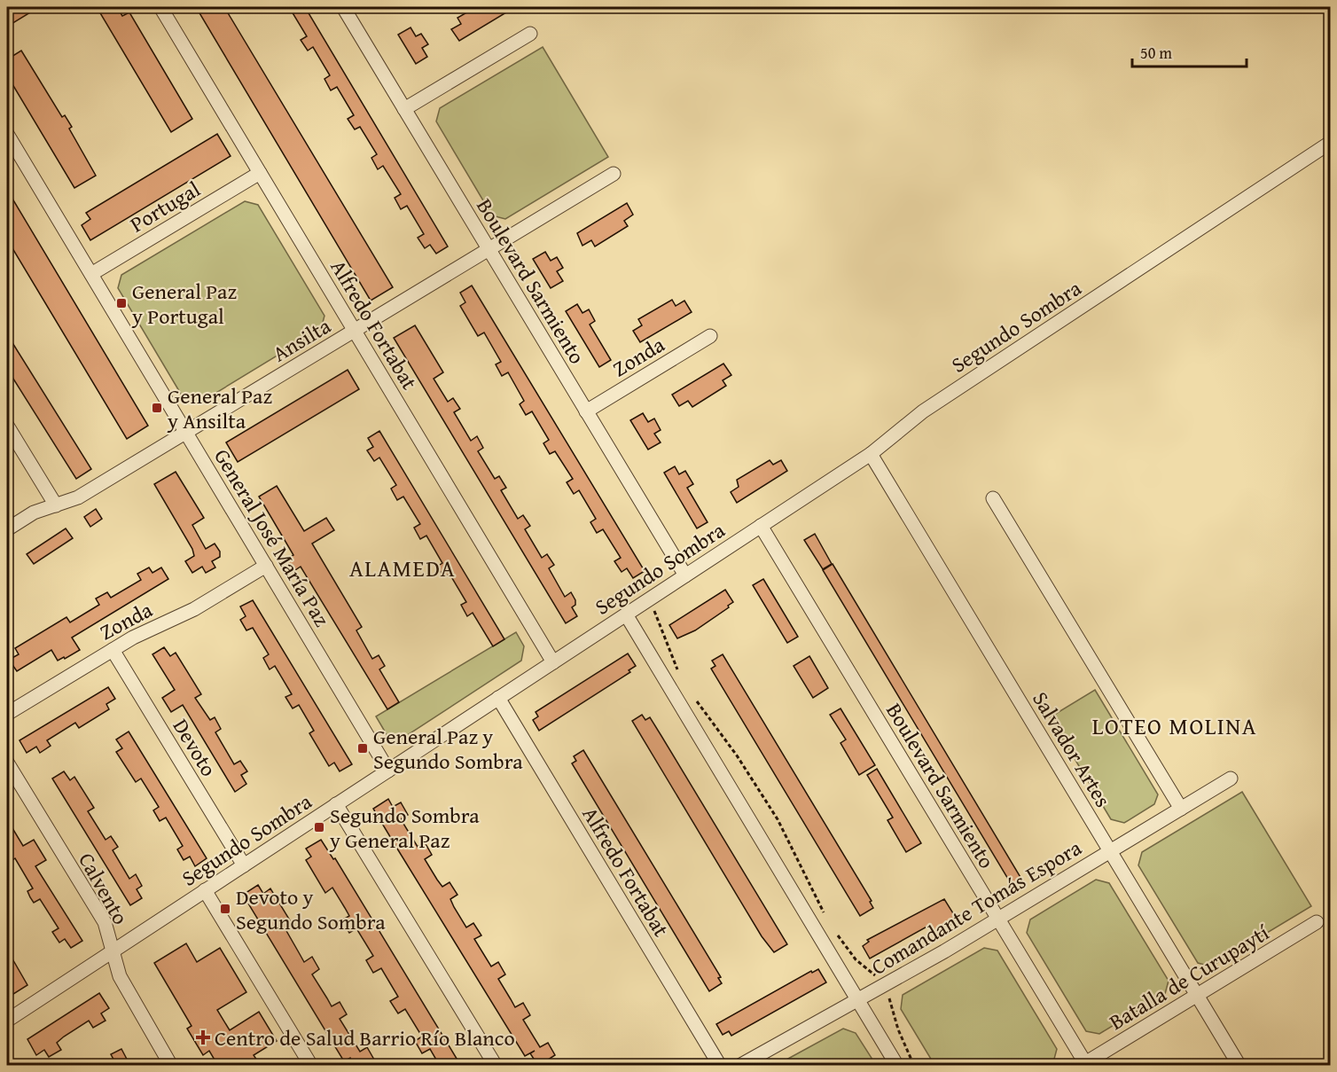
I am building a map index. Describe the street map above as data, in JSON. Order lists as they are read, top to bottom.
{
  "streets": {
    "street": [
      "Portugal",
      "Boulevard Sarmiento",
      "Alfredo Fortabat",
      "Segundo Sombra",
      "Ansilta",
      "Zonda",
      "General José María Paz",
      "Devoto",
      "Salvador Artes",
      "Calvento",
      "Comandante Tomás Espora",
      "Batalla de Curupaytí"
    ]
  },
  "crossings": [
    ["Portugal", "Alfredo Fortabat"],
    ["Portugal", "General José María Paz"],
    ["Boulevard Sarmiento", "Segundo Sombra"],
    ["Boulevard Sarmiento", "Ansilta"],
    ["Boulevard Sarmiento", "Zonda"],
    ["Boulevard Sarmiento", "Comandante Tomás Espora"],
    ["Boulevard Sarmiento", "Batalla de Curupaytí"],
    ["Alfredo Fortabat", "Segundo Sombra"],
    ["Alfredo Fortabat", "Ansilta"],
    ["Segundo Sombra", "General José María Paz"],
    ["Segundo Sombra", "Devoto"],
    ["Segundo Sombra", "Salvador Artes"],
    ["Segundo Sombra", "Calvento"],
    ["Ansilta", "General José María Paz"],
    ["Zonda", "General José María Paz"],
    ["Zonda", "Devoto"],
    ["Salvador Artes", "Comandante Tomás Espora"],
    ["Salvador Artes", "Batalla de Curupaytí"]
  ],
  "districts": ["ALAMEDA", "LOTEO MOLINA"],
  "places": {
    "transit": [
      "General Paz y Portugal",
      "General Paz y Ansilta",
      "General Paz y Segundo Sombra",
      "Segundo Sombra y General Paz",
      "Devoto y Segundo Sombra"
    ],
    "health": ["Centro de Salud Barrio Río Blanco"]
  },
  "scale_bar": "50 m"
}
